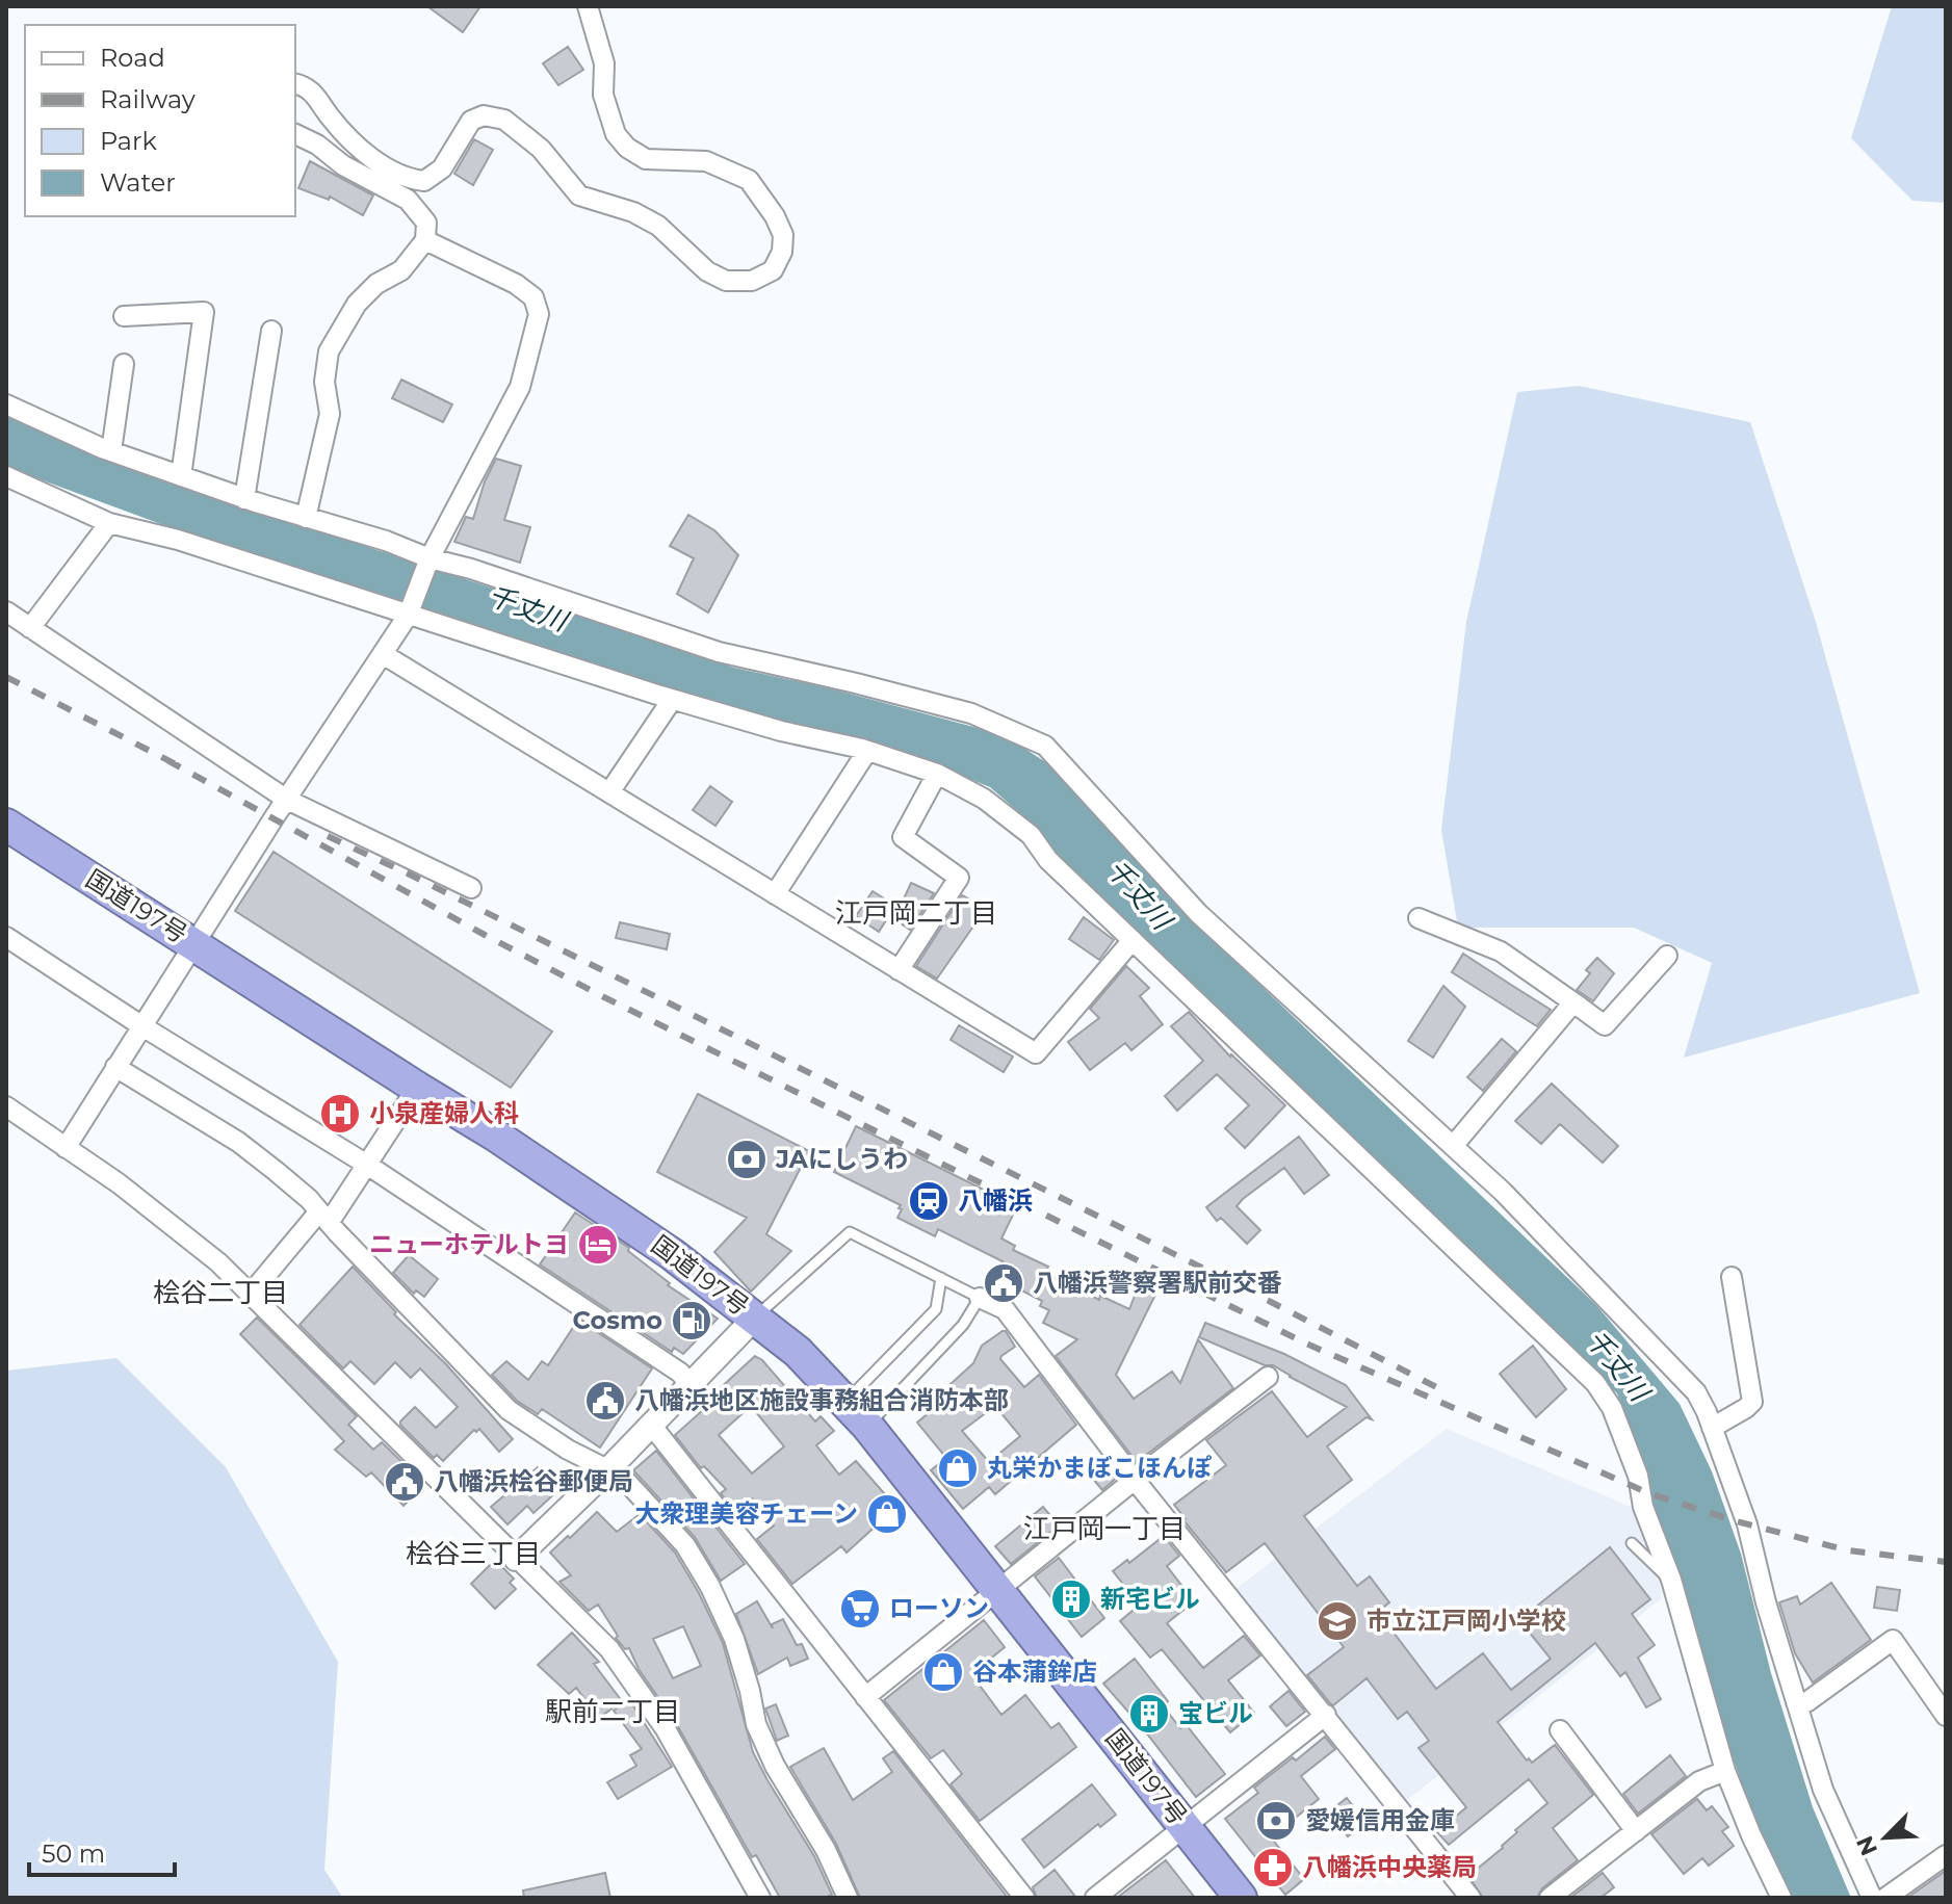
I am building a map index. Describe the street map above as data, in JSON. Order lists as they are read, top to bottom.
{
  "streets": {
    "highway": ["国道197号"]
  },
  "districts": [
    "江戸岡二丁目",
    "桧谷二丁目",
    "江戸岡一丁目",
    "桧谷三丁目",
    "駅前二丁目"
  ],
  "water": ["千丈川"],
  "places": {
    "hospital": ["小泉産婦人科"],
    "bank": ["JAにしうわ", "愛媛信用金庫"],
    "station": ["八幡浜"],
    "hotel": ["ニューホテルトヨ"],
    "public building": ["八幡浜警察署駅前交番", "八幡浜地区施設事務組合消防本部", "八幡浜桧谷郵便局"],
    "fuel station": ["Cosmo"],
    "shop": ["丸栄かまぼこほんぽ", "大衆理美容チェーン", "谷本蒲鉾店"],
    "building": ["新宅ビル", "宝ビル"],
    "supermarket": ["ローソン"],
    "school or university": ["市立江戸岡小学校"],
    "pharmacy": ["八幡浜中央薬局"]
  },
  "legend": [
    "Road",
    "Railway",
    "Park",
    "Water"
  ],
  "scale_bar": "50 m",
  "north": "bottom left"
}
